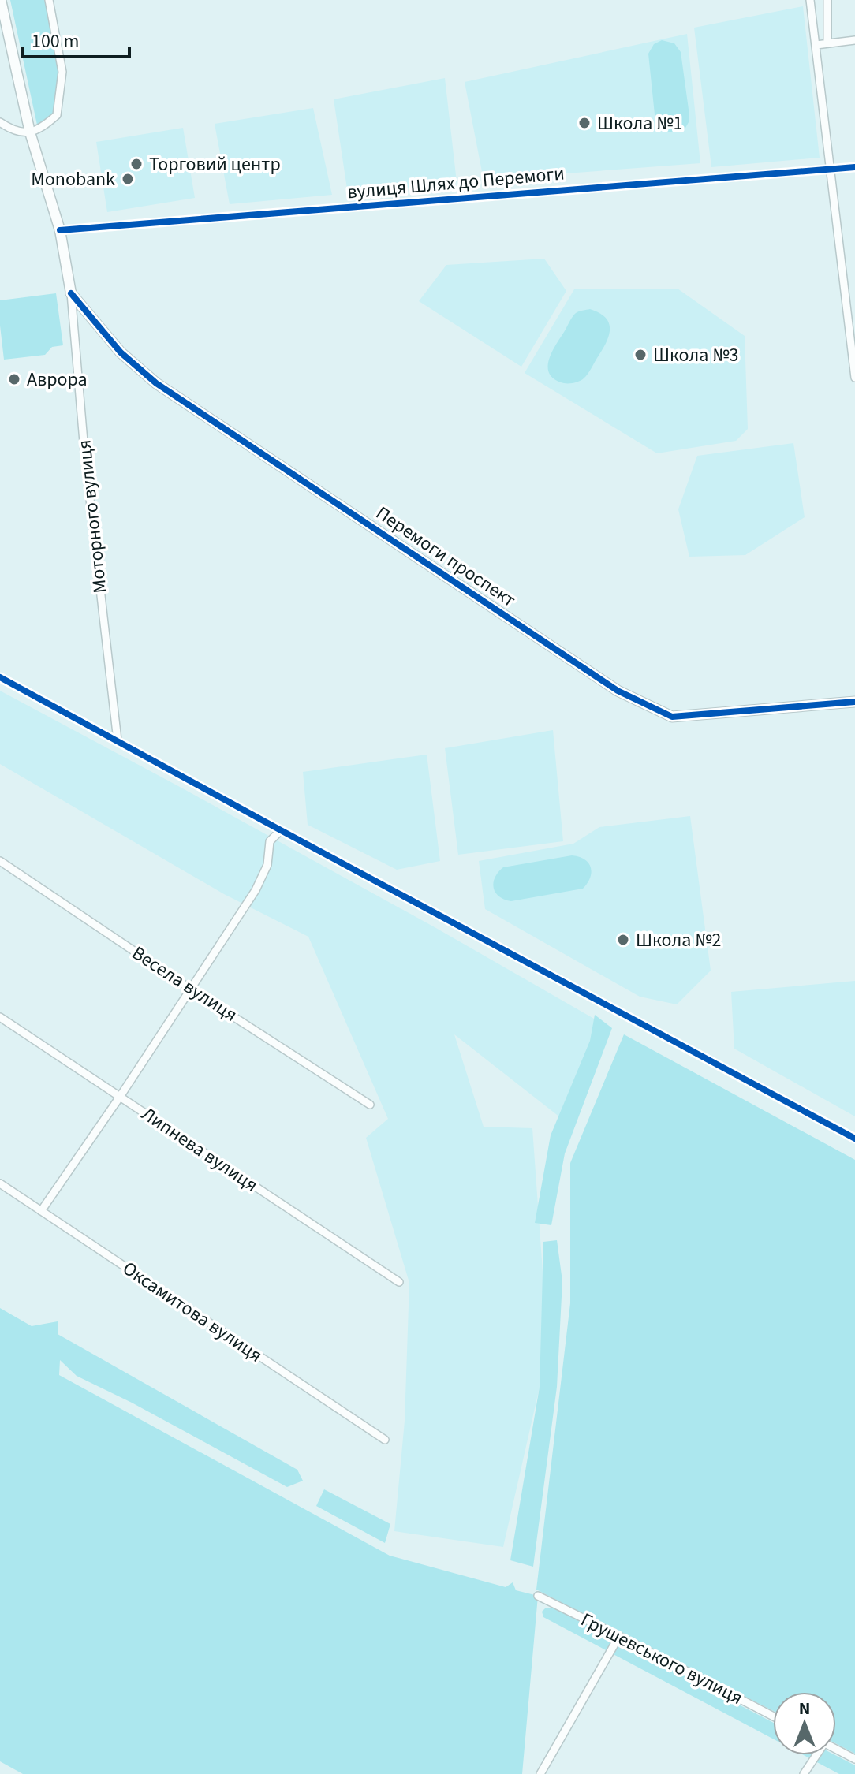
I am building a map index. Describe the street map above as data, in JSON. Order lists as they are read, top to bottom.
{
  "streets": {
    "street": [
      "вулиця Шлях до Перемоги",
      "Моторного вулиця",
      "Перемоги проспект",
      "Весела вулиця",
      "Липнева вулиця",
      "Оксамитова вулиця",
      "Грушевського вулиця"
    ]
  },
  "crossings": [
    ["Моторного вулиця", "Перемоги проспект"]
  ],
  "places": [
    "Школа №1",
    "Торговий центр",
    "Monobank",
    "Школа №3",
    "Аврора",
    "Школа №2"
  ],
  "scale_bar": "100 m",
  "north": "top"
}
